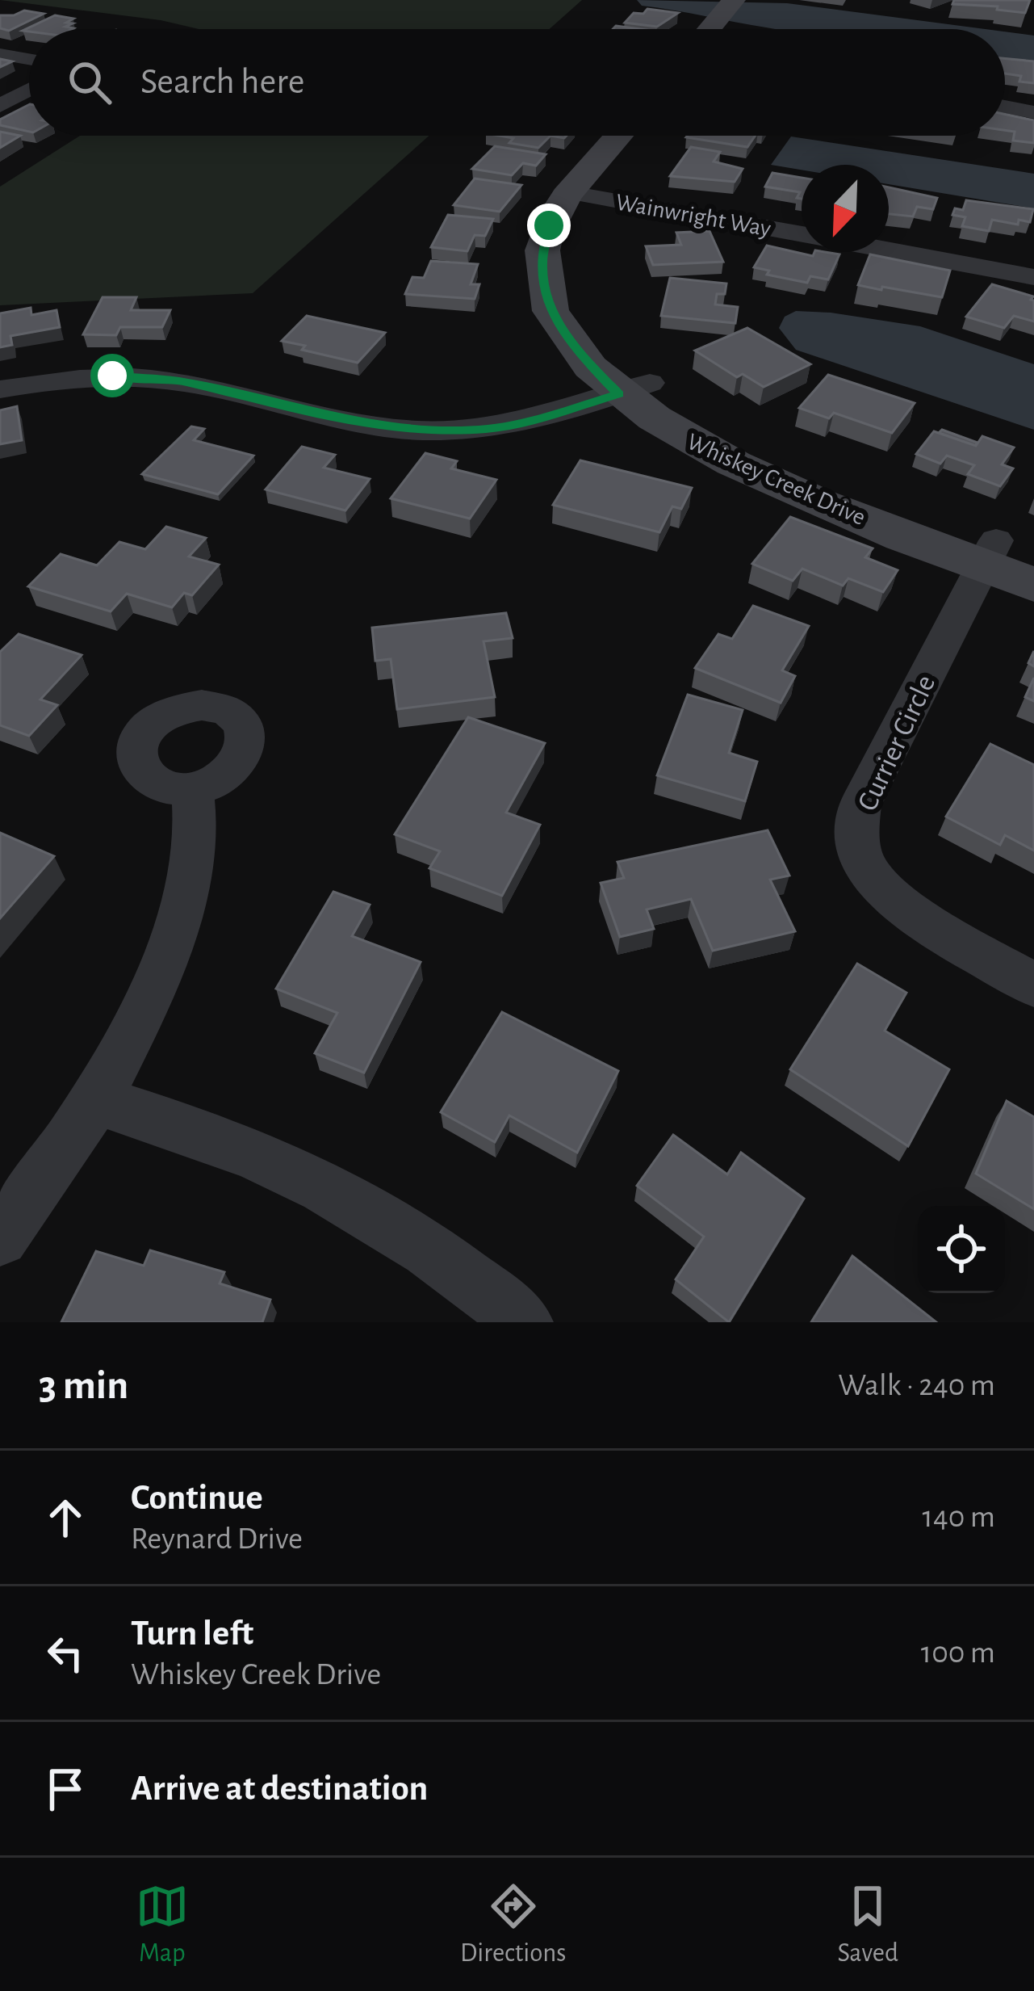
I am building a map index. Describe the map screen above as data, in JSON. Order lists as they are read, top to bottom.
{
  "streets": {
    "street": ["Wainwright Way", "Whiskey Creek Drive", "Currier Circle"]
  },
  "crossings": [
    ["Wainwright Way", "Whiskey Creek Drive"],
    ["Whiskey Creek Drive", "Currier Circle"]
  ],
  "north": "bottom left",
  "page": {
    "search": "Search here",
    "heading": ["3 min", "Walk · 240 m"],
    "list": [
      ["Continue", "Reynard Drive", "140 m"],
      ["Turn left", "Whiskey Creek Drive", "100 m"],
      "Arrive at destination"
    ],
    "nav": ["Map", "Directions", "Saved"]
  }
}
